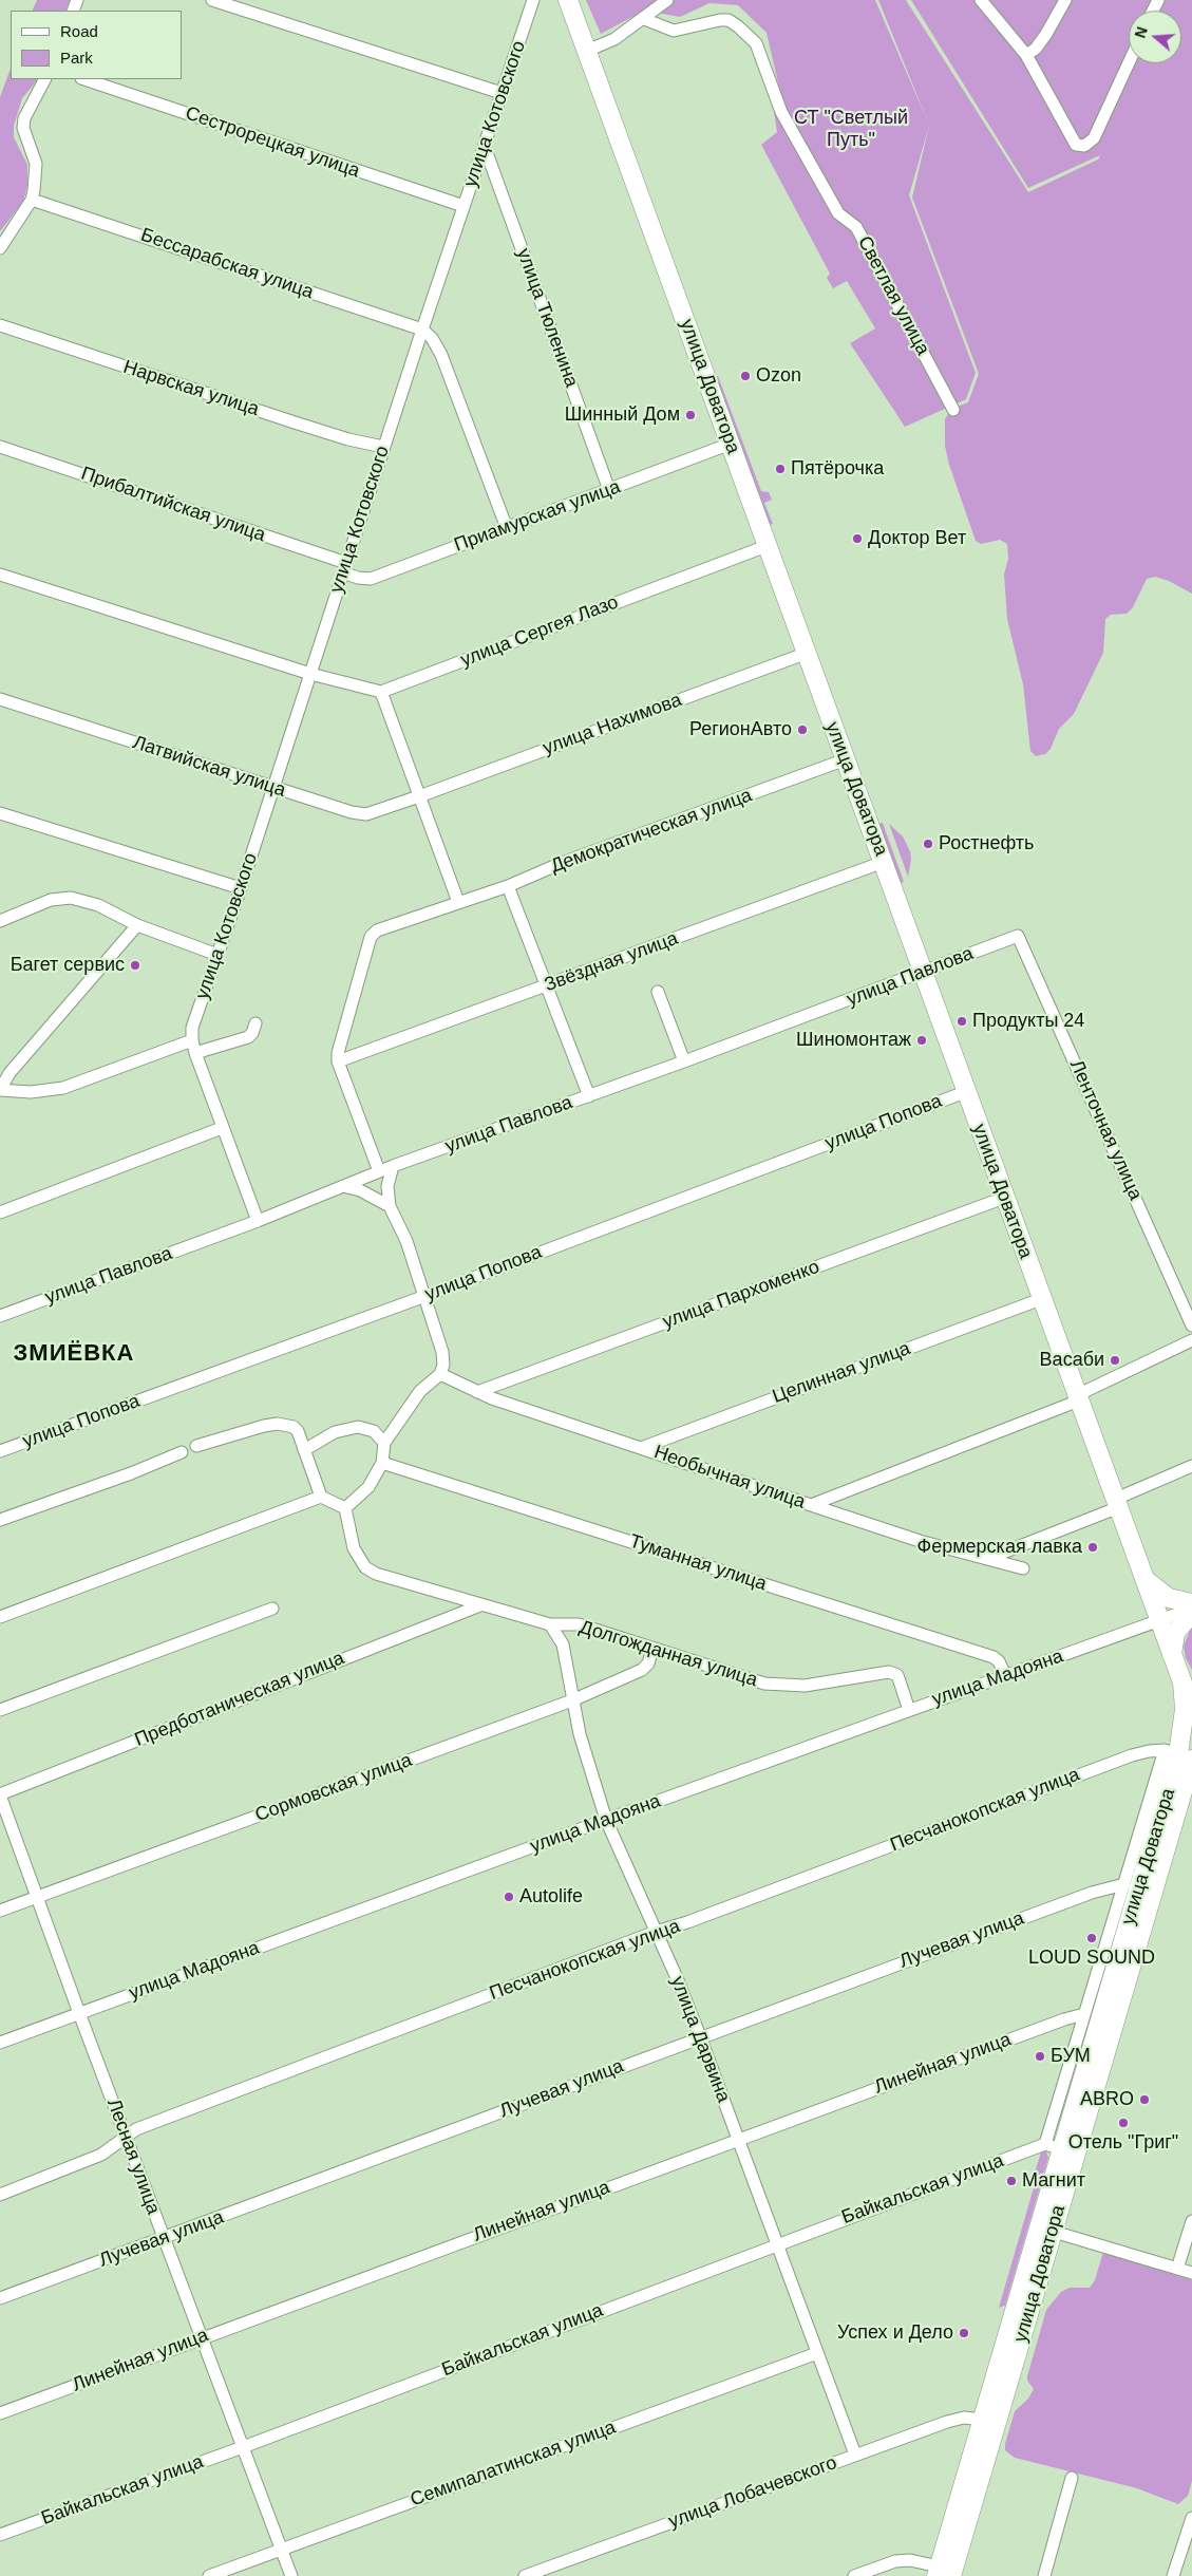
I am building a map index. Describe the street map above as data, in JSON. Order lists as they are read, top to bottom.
{
  "streets": {
    "main road": ["улица Доватора"],
    "street": [
      "улица Котовского",
      "Сестрорецкая улица",
      "Бессарабская улица",
      "Светлая улица",
      "улица Тюленина",
      "Нарвская улица",
      "Прибалтийская улица",
      "Приамурская улица",
      "улица Сергея Лазо",
      "улица Нахимова",
      "Латвийская улица",
      "Демократическая улица",
      "Звёздная улица",
      "улица Павлова",
      "улица Попова",
      "Ленточная улица",
      "улица Пархоменко",
      "Целинная улица",
      "Необычная улица",
      "Туманная улица",
      "Долгожданная улица",
      "улица Мадояна",
      "Предботаническая улица",
      "Сормовская улица",
      "Песчанокопская улица",
      "Лучевая улица",
      "улица Дарвина",
      "Линейная улица",
      "Лесная улица",
      "Байкальская улица",
      "Семипалатинская улица",
      "улица Лобачевского"
    ]
  },
  "crossings": [
    ["улица Котовского", "Сестрорецкая улица"],
    ["улица Котовского", "Бессарабская улица"],
    ["улица Котовского", "улица Тюленина"],
    ["улица Котовского", "Нарвская улица"],
    ["улица Котовского", "Прибалтийская улица"],
    ["улица Котовского", "Приамурская улица"],
    ["улица Котовского", "Латвийская улица"],
    ["улица Котовского", "улица Павлова"],
    ["улица Тюленина", "Приамурская улица"],
    ["улица Доватора", "Приамурская улица"],
    ["улица Доватора", "улица Сергея Лазо"],
    ["улица Доватора", "улица Нахимова"],
    ["улица Доватора", "Демократическая улица"],
    ["улица Доватора", "Звёздная улица"],
    ["улица Доватора", "улица Павлова"],
    ["улица Доватора", "улица Попова"],
    ["улица Доватора", "улица Пархоменко"],
    ["улица Доватора", "Целинная улица"],
    ["улица Доватора", "улица Мадояна"],
    ["улица Доватора", "Песчанокопская улица"],
    ["улица Доватора", "Лучевая улица"],
    ["улица Доватора", "Линейная улица"],
    ["улица Доватора", "Байкальская улица"],
    ["улица Доватора", "улица Лобачевского"],
    ["Прибалтийская улица", "Приамурская улица"],
    ["улица Нахимова", "Латвийская улица"],
    ["Демократическая улица", "Звёздная улица"],
    ["улица Павлова", "Ленточная улица"],
    ["улица Пархоменко", "Необычная улица"],
    ["Целинная улица", "Необычная улица"],
    ["Туманная улица", "Долгожданная улица"],
    ["Туманная улица", "улица Мадояна"],
    ["Долгожданная улица", "улица Мадояна"],
    ["Долгожданная улица", "Предботаническая улица"],
    ["Долгожданная улица", "Сормовская улица"],
    ["Долгожданная улица", "улица Дарвина"],
    ["улица Мадояна", "улица Дарвина"],
    ["улица Мадояна", "Лесная улица"],
    ["Предботаническая улица", "Лесная улица"],
    ["Сормовская улица", "улица Дарвина"],
    ["Сормовская улица", "Лесная улица"],
    ["Песчанокопская улица", "улица Дарвина"],
    ["Песчанокопская улица", "Лесная улица"],
    ["Лучевая улица", "улица Дарвина"],
    ["Лучевая улица", "Лесная улица"],
    ["улица Дарвина", "Линейная улица"],
    ["улица Дарвина", "Байкальская улица"],
    ["улица Дарвина", "Семипалатинская улица"],
    ["улица Дарвина", "улица Лобачевского"],
    ["Линейная улица", "Лесная улица"],
    ["Лесная улица", "Байкальская улица"],
    ["Лесная улица", "Семипалатинская улица"]
  ],
  "districts": ["ЗМИЁВКА"],
  "parks": ["СТ \"Светлый Путь\""],
  "places": [
    "Ozon",
    "Шинный Дом",
    "Пятёрочка",
    "Доктор Вет",
    "РегионАвто",
    "Ростнефть",
    "Багет сервис",
    "Продукты 24",
    "Шиномонтаж",
    "Васаби",
    "Фермерская лавка",
    "Autolife",
    "LOUD SOUND",
    "БУМ",
    "ABRO",
    "Отель \"Григ\"",
    "Магнит",
    "Успех и Дело"
  ],
  "legend": ["Road", "Park"],
  "north": "left"
}
